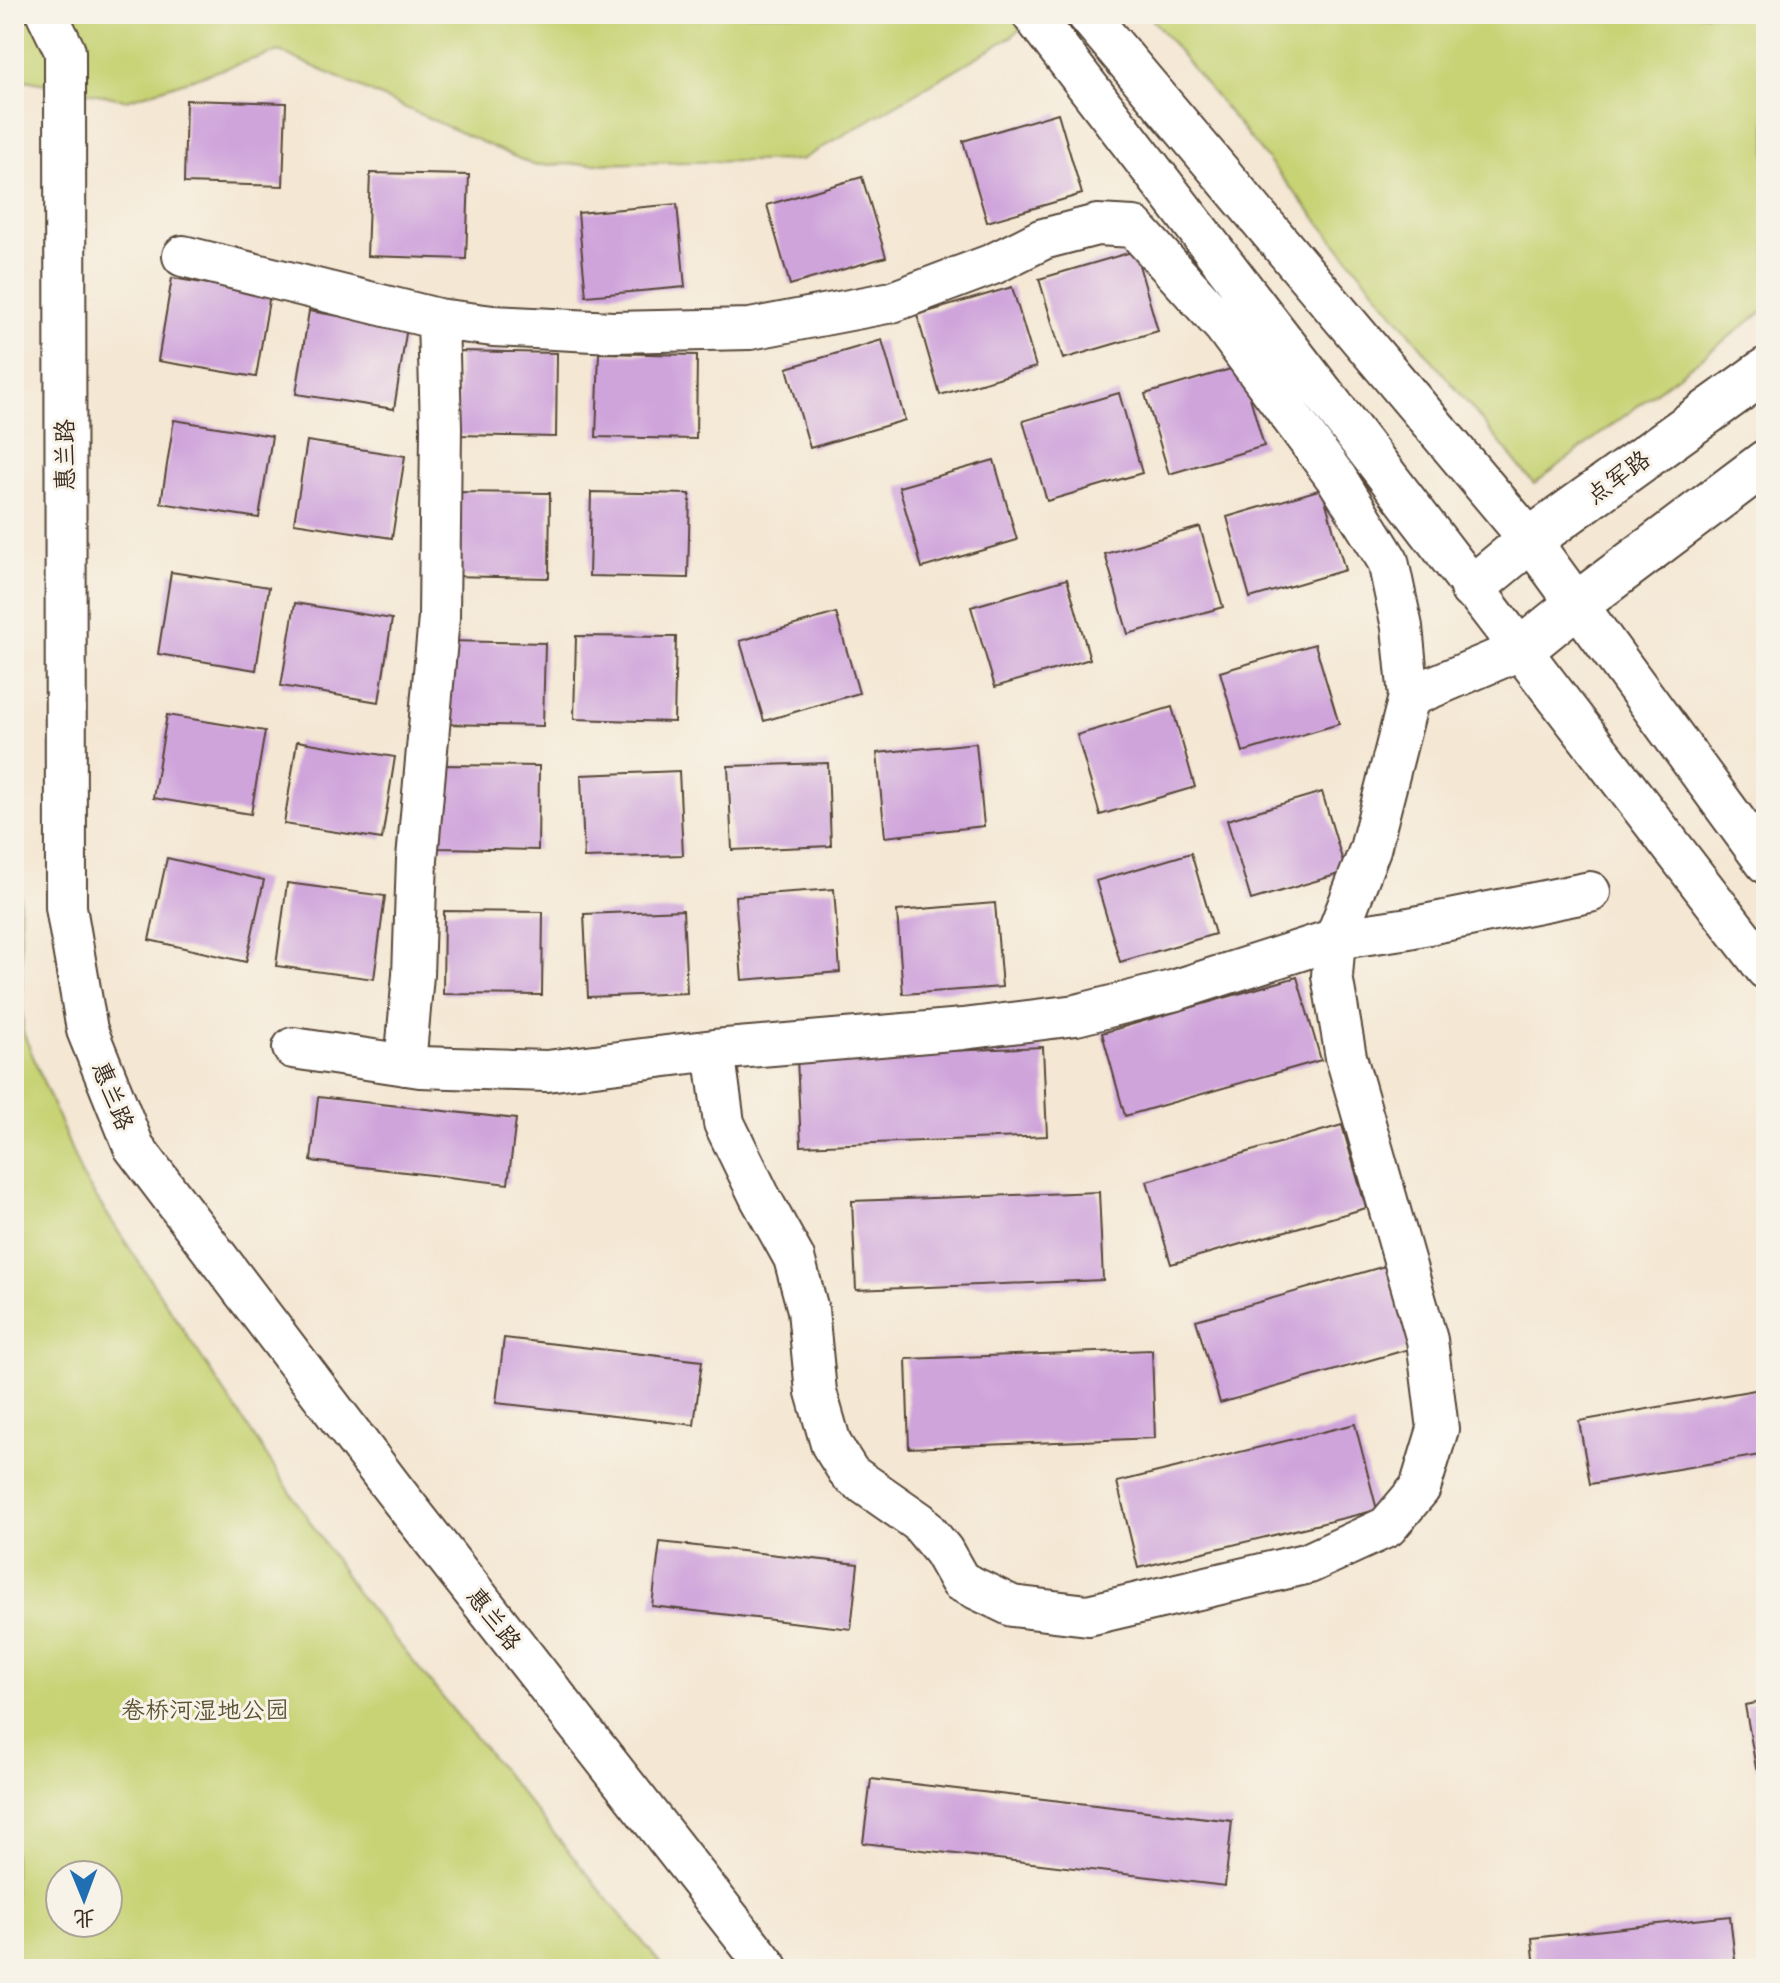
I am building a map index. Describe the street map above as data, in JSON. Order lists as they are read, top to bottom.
{
  "streets": {
    "main road": ["点军路"],
    "street": ["惠兰路"]
  },
  "parks": ["卷桥河湿地公园"],
  "north": "bottom"
}
